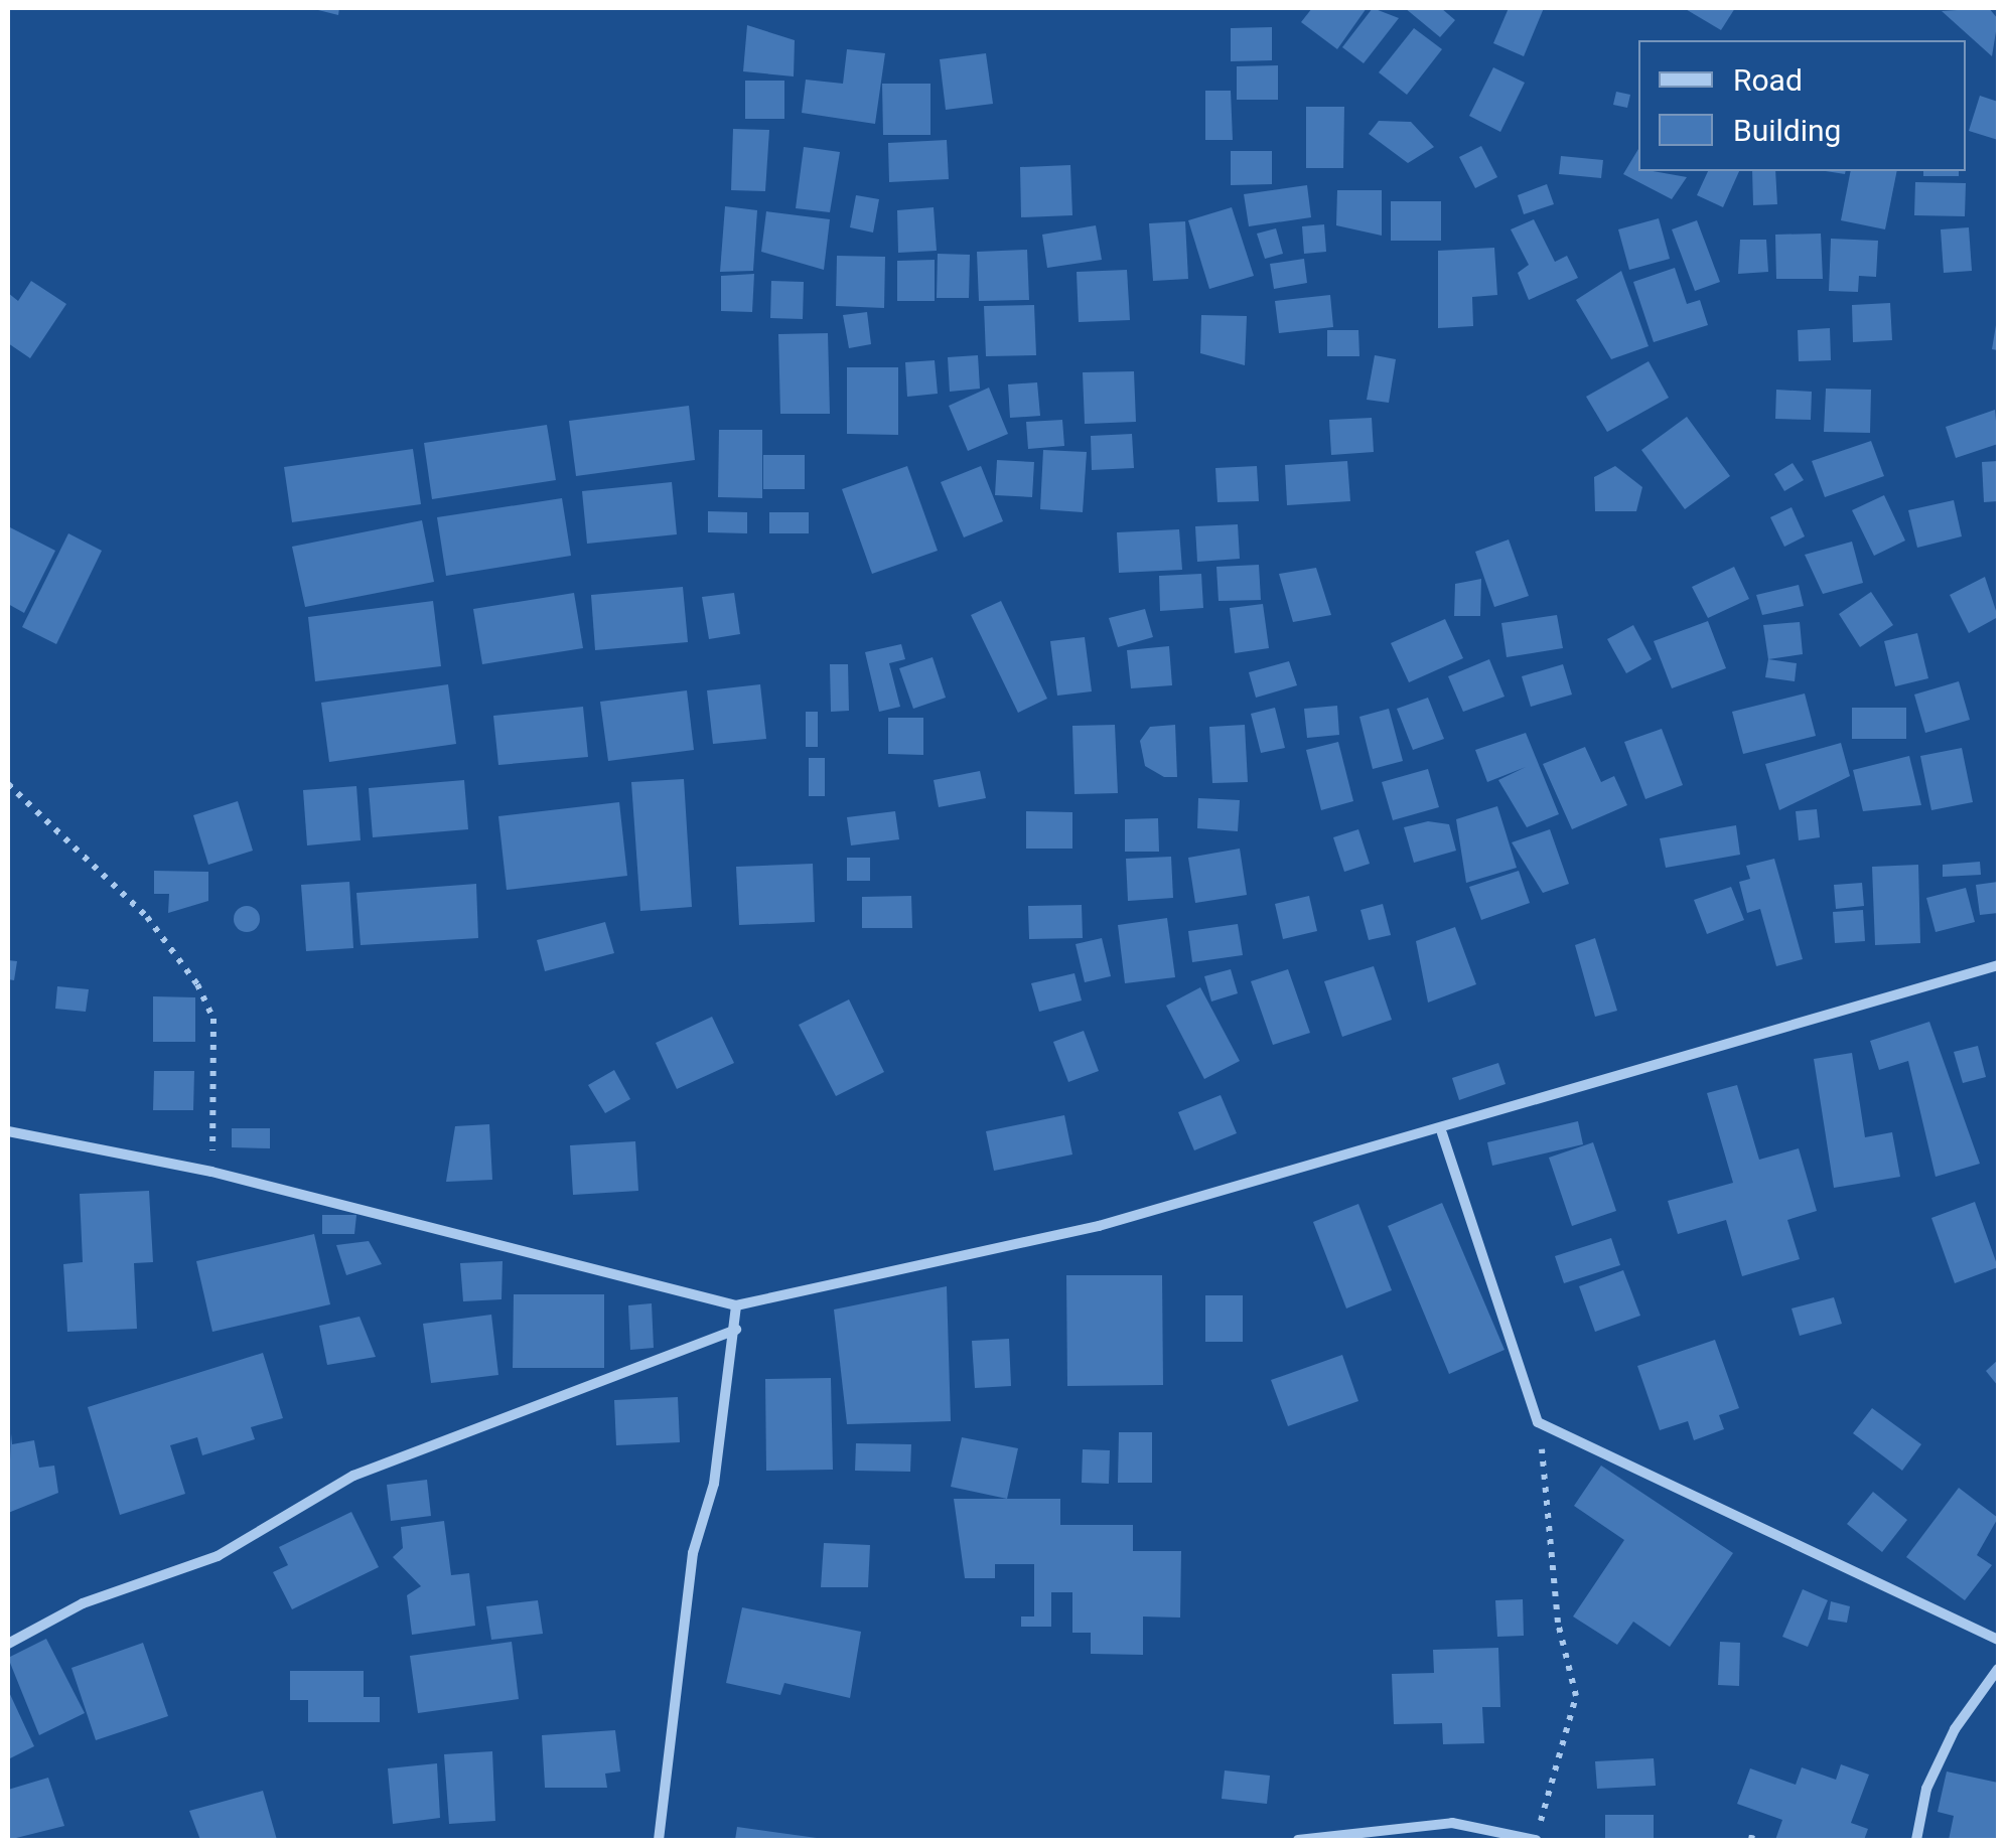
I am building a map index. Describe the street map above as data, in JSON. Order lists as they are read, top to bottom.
{
  "legend": ["Road", "Building"]
}
